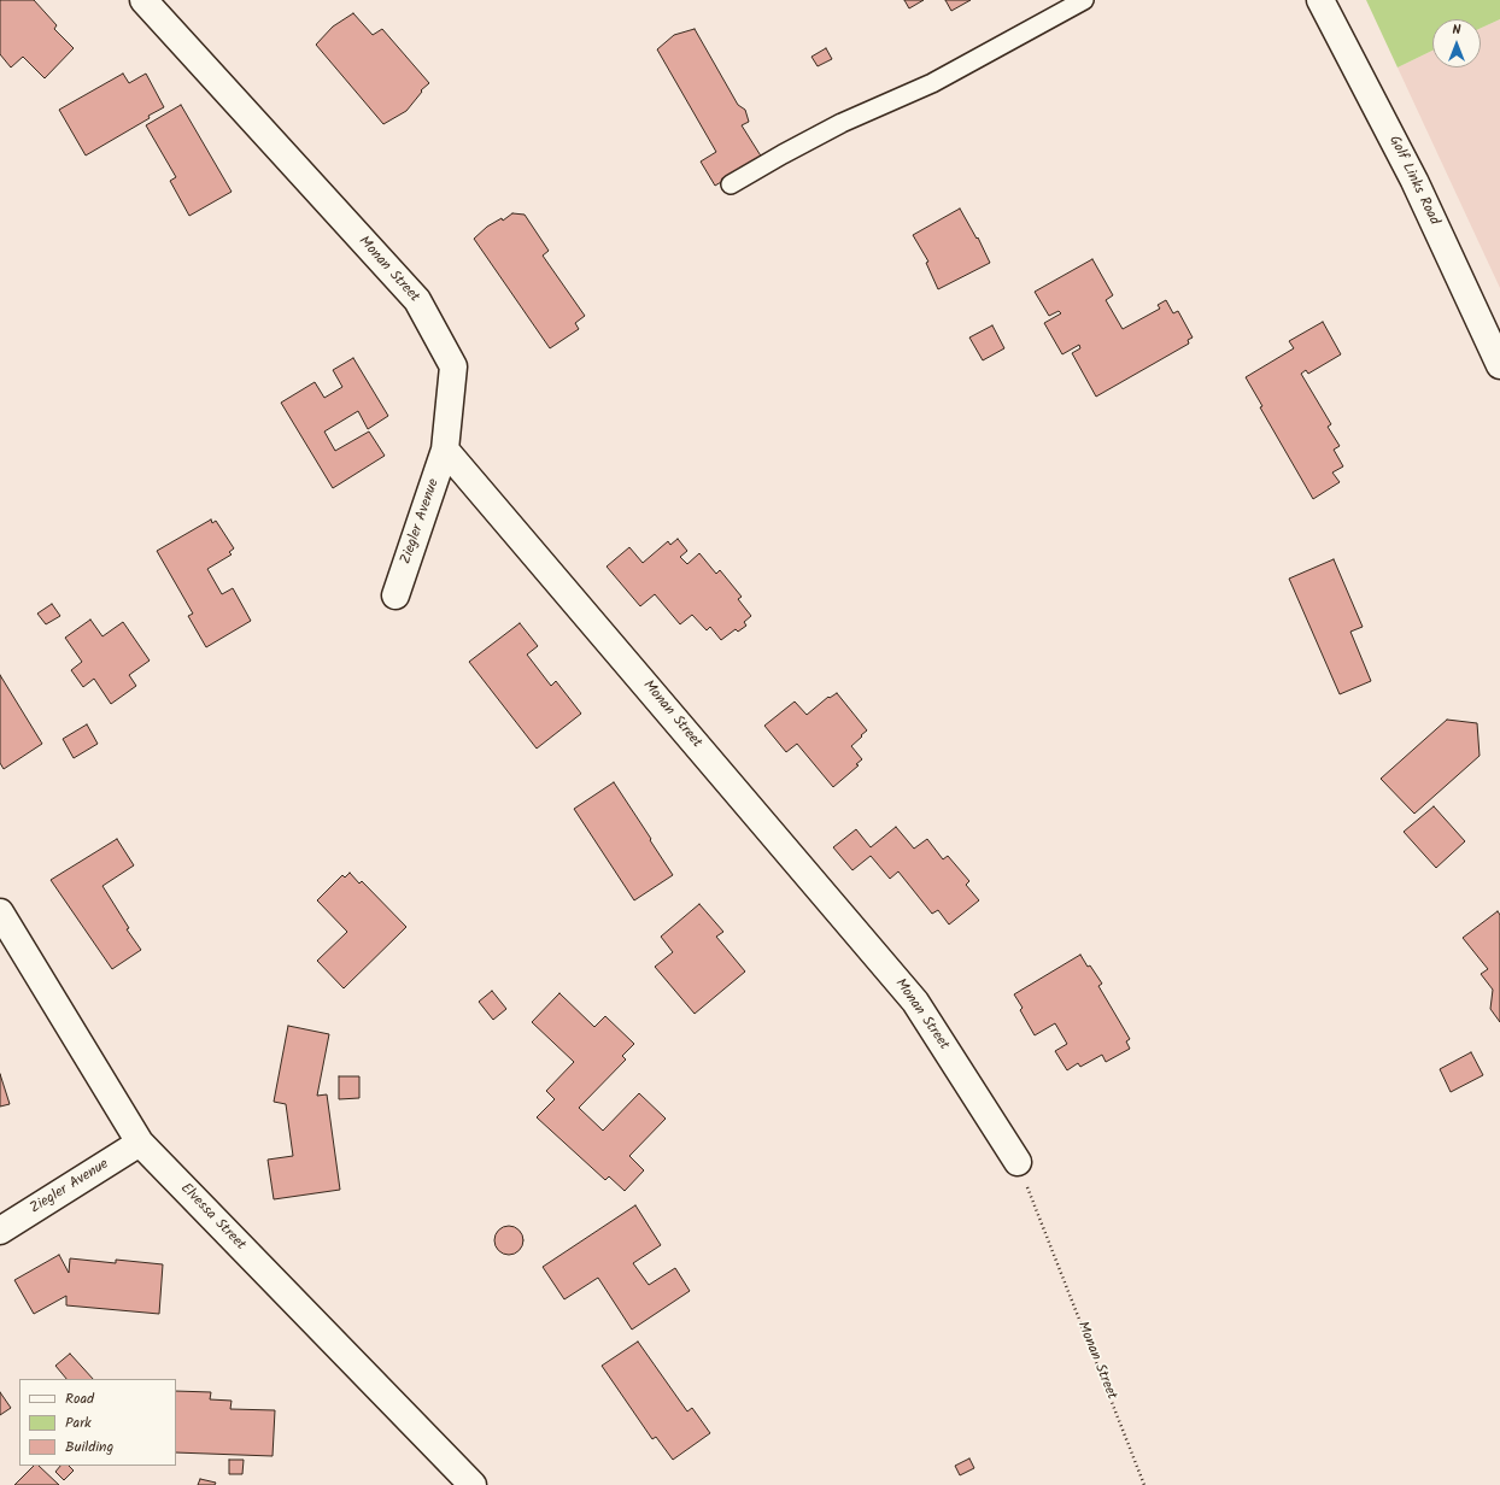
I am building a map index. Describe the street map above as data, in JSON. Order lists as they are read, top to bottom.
{
  "streets": {
    "street": [
      "Golf Links Road",
      "Monan Street",
      "Ziegler Avenue",
      "Elvessa Street"
    ]
  },
  "crossings": [
    ["Monan Street", "Ziegler Avenue"],
    ["Ziegler Avenue", "Elvessa Street"]
  ],
  "legend": ["Road", "Park", "Building"],
  "north": "top"
}
